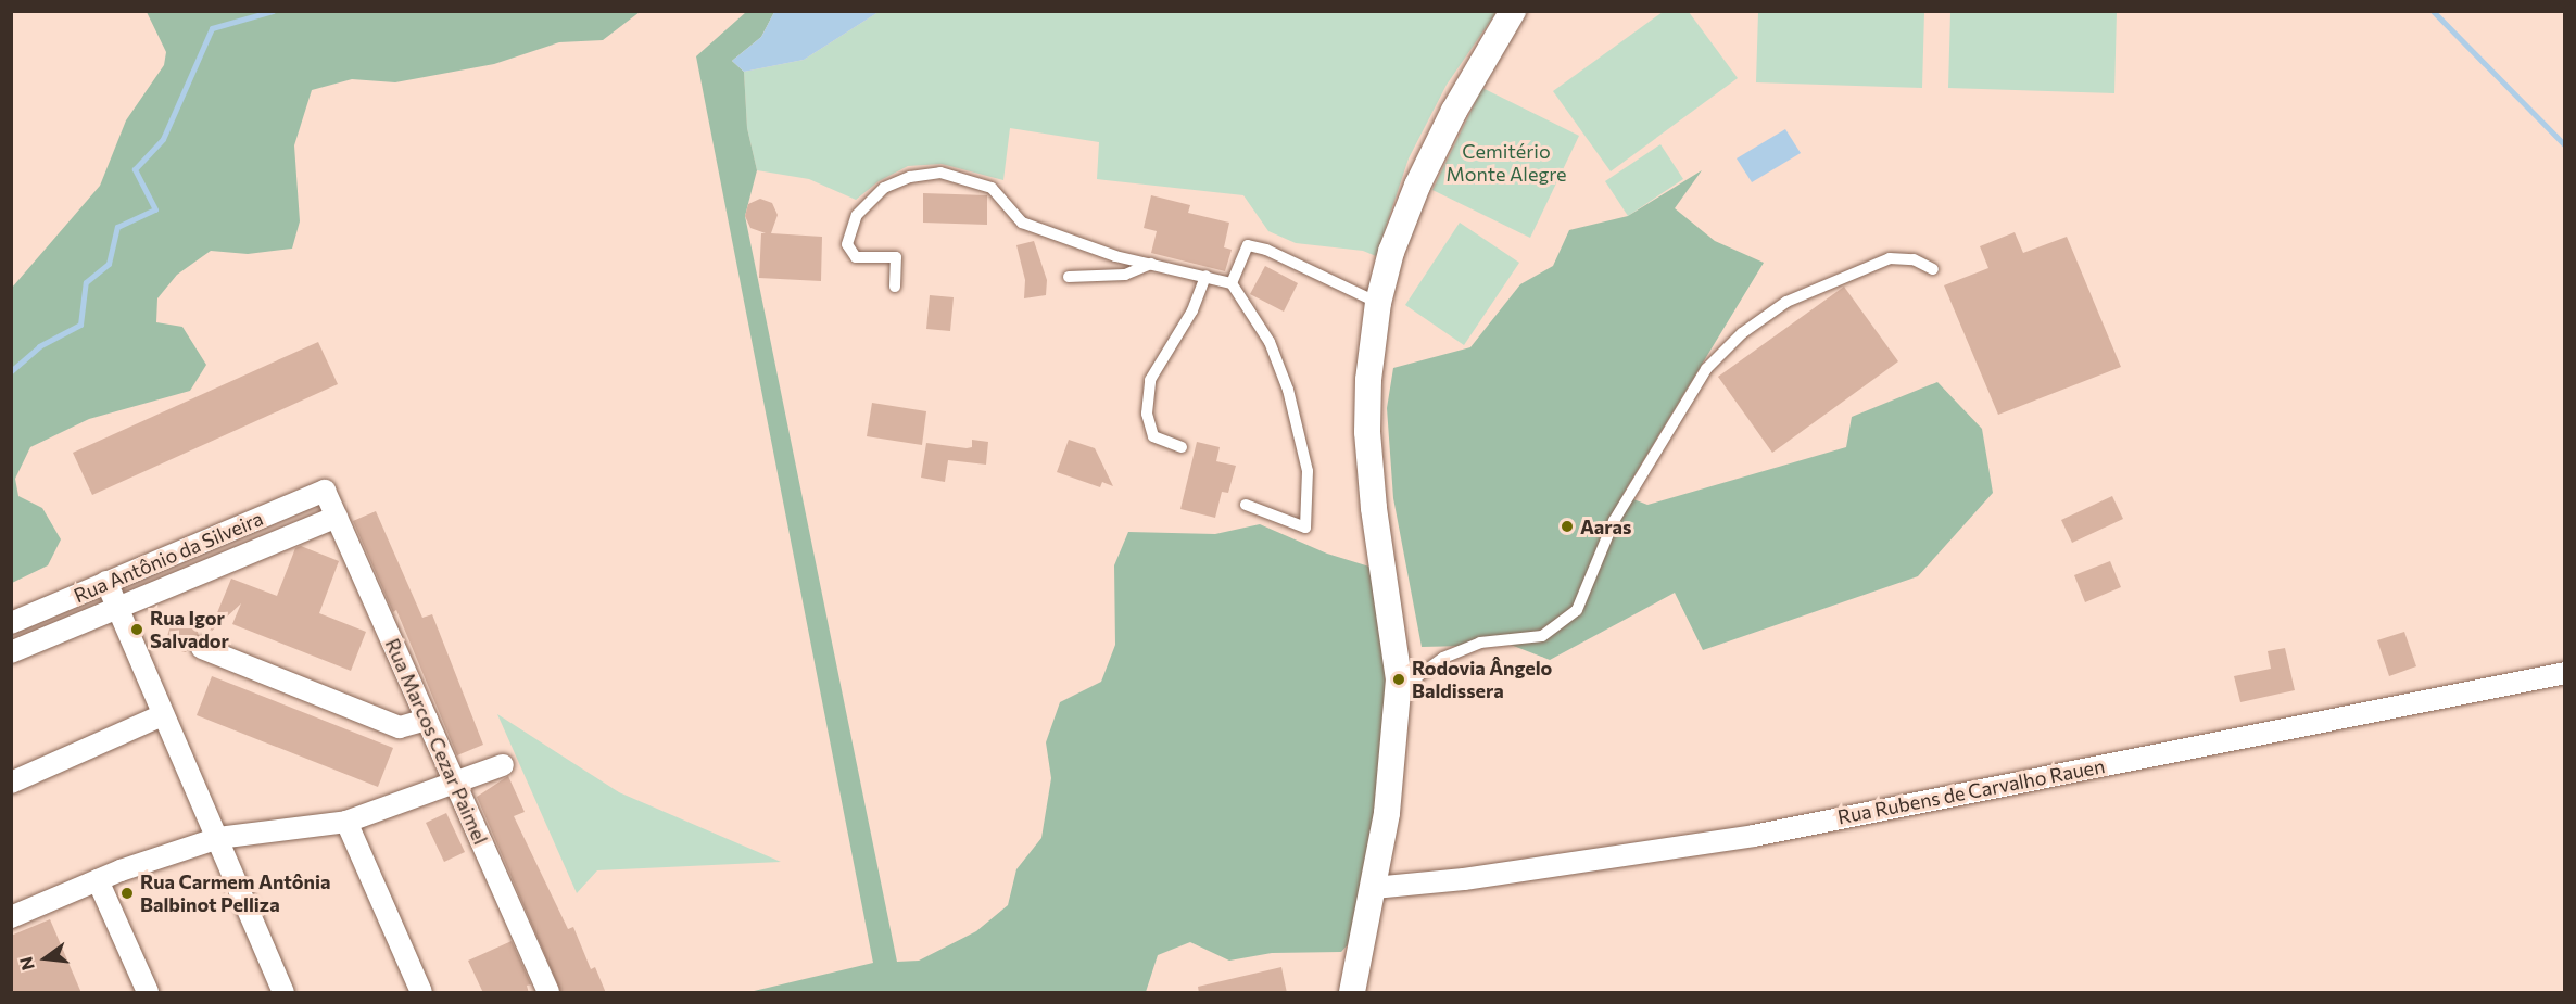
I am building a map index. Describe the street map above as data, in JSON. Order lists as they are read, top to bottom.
{
  "streets": {
    "street": ["Rua Antônio da Silveira", "Rua Marcos Cezar Paimel", "Rua Rubens de Carvalho Rauen"]
  },
  "crossings": [
    ["Rua Antônio da Silveira", "Rua Marcos Cezar Paimel"]
  ],
  "parks": ["Cemitério Monte Alegre"],
  "places": [
    "Aaras",
    "Rua Igor Salvador",
    "Rodovia Ângelo Baldissera",
    "Rua Carmem Antônia Balbinot Pelliza"
  ],
  "north": "left"
}
